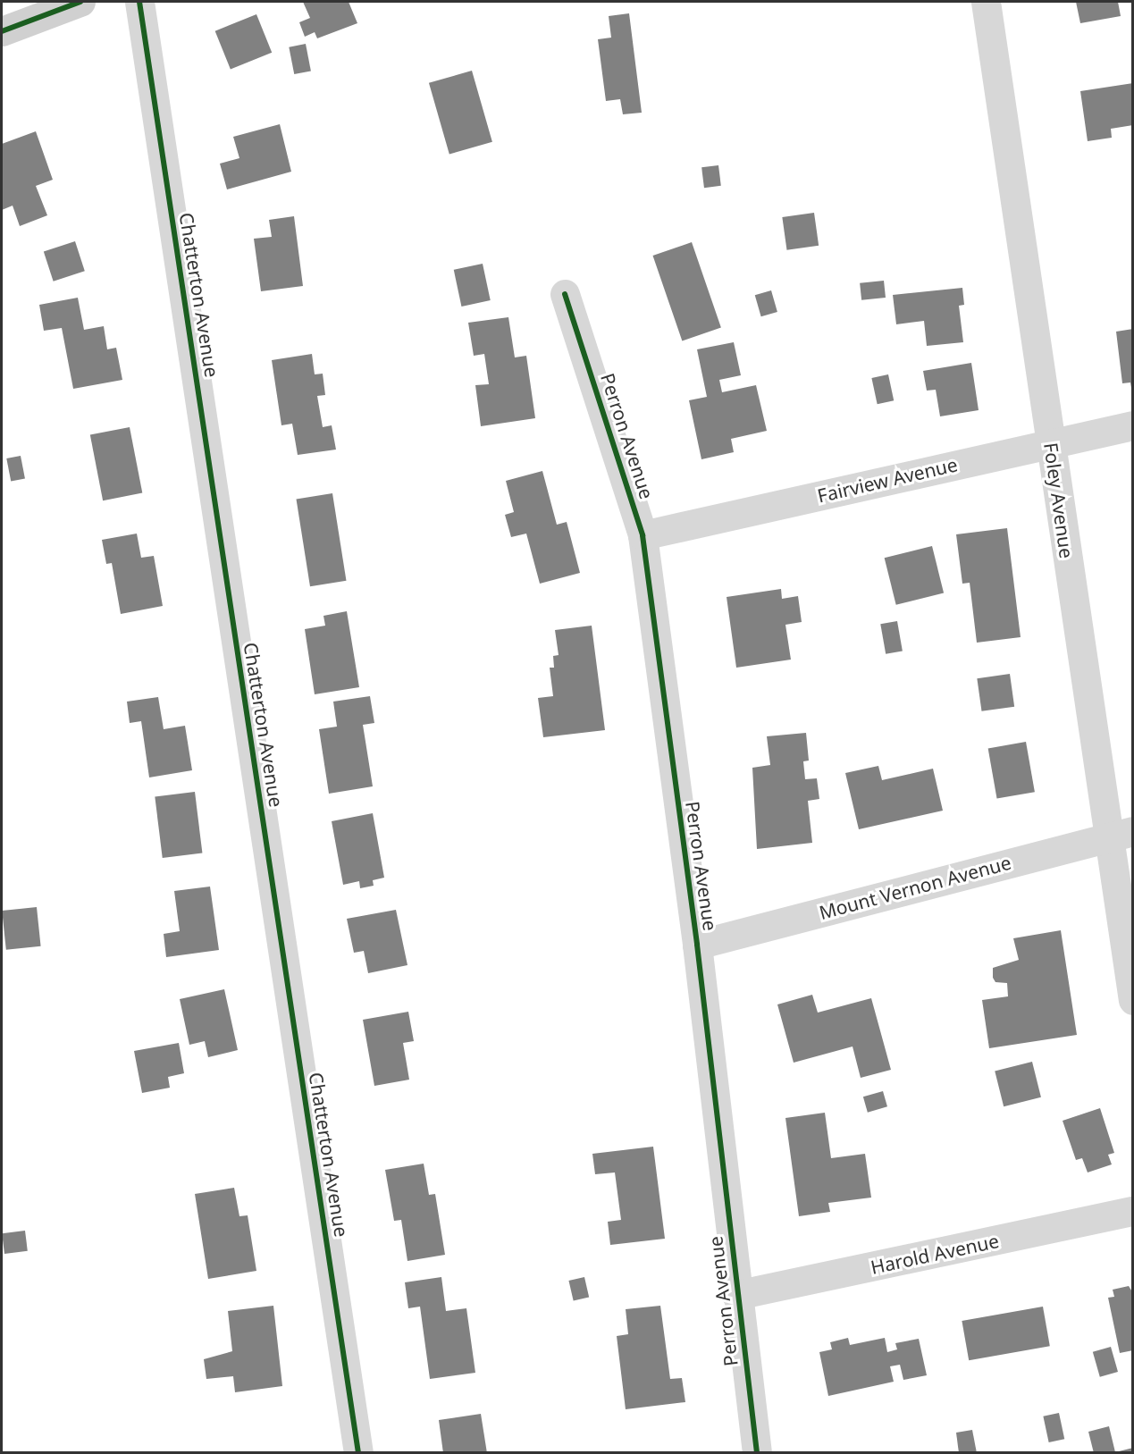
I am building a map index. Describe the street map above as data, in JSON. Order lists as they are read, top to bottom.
{
  "streets": {
    "street": [
      "Chatterton Avenue",
      "Perron Avenue",
      "Fairview Avenue",
      "Foley Avenue",
      "Mount Vernon Avenue",
      "Harold Avenue"
    ]
  },
  "crossings": [
    ["Perron Avenue", "Fairview Avenue"],
    ["Perron Avenue", "Mount Vernon Avenue"],
    ["Perron Avenue", "Harold Avenue"],
    ["Fairview Avenue", "Foley Avenue"],
    ["Foley Avenue", "Mount Vernon Avenue"]
  ]
}
